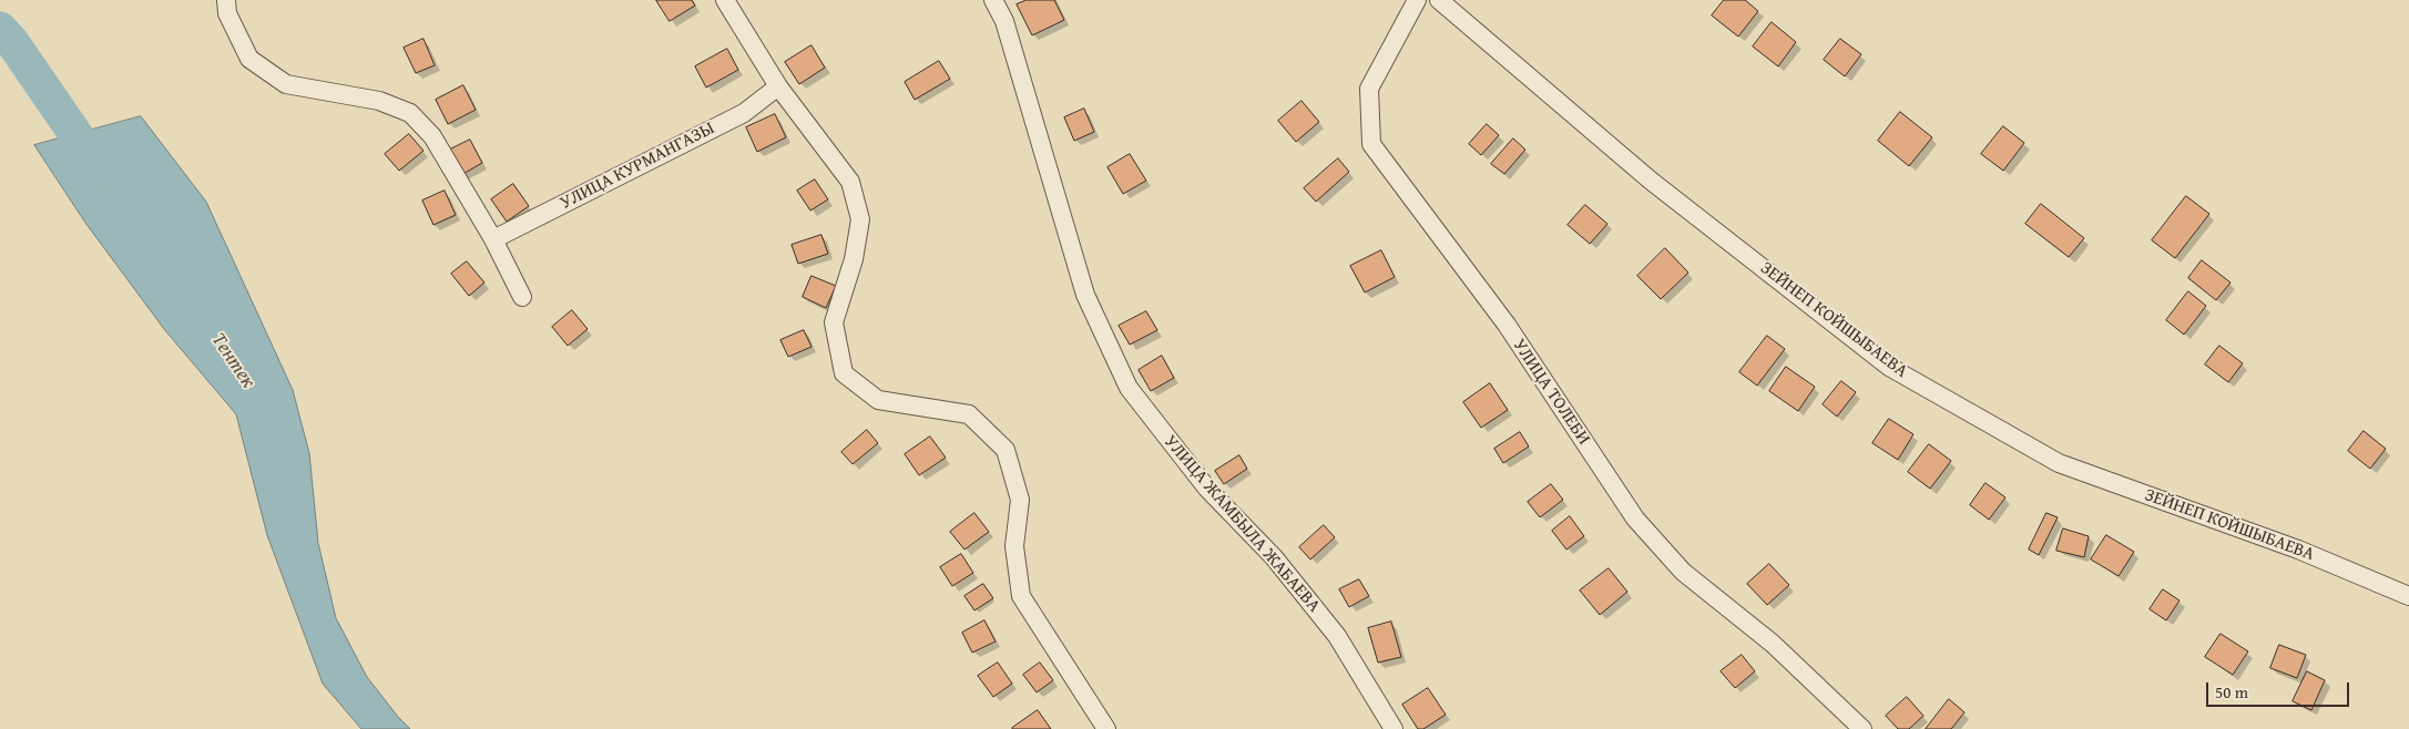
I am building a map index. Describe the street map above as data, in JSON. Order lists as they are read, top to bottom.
{
  "streets": {
    "street": [
      "УЛИЦА КУРМАНГАЗЫ",
      "ЗЕЙНЕП КОЙШЫБАЕВА",
      "УЛИЦА ТОЛЕБИ",
      "УЛИЦА ЖАМБЫЛА ЖАБАЕВА"
    ]
  },
  "water": ["Тентек"],
  "scale_bar": "50 m"
}
